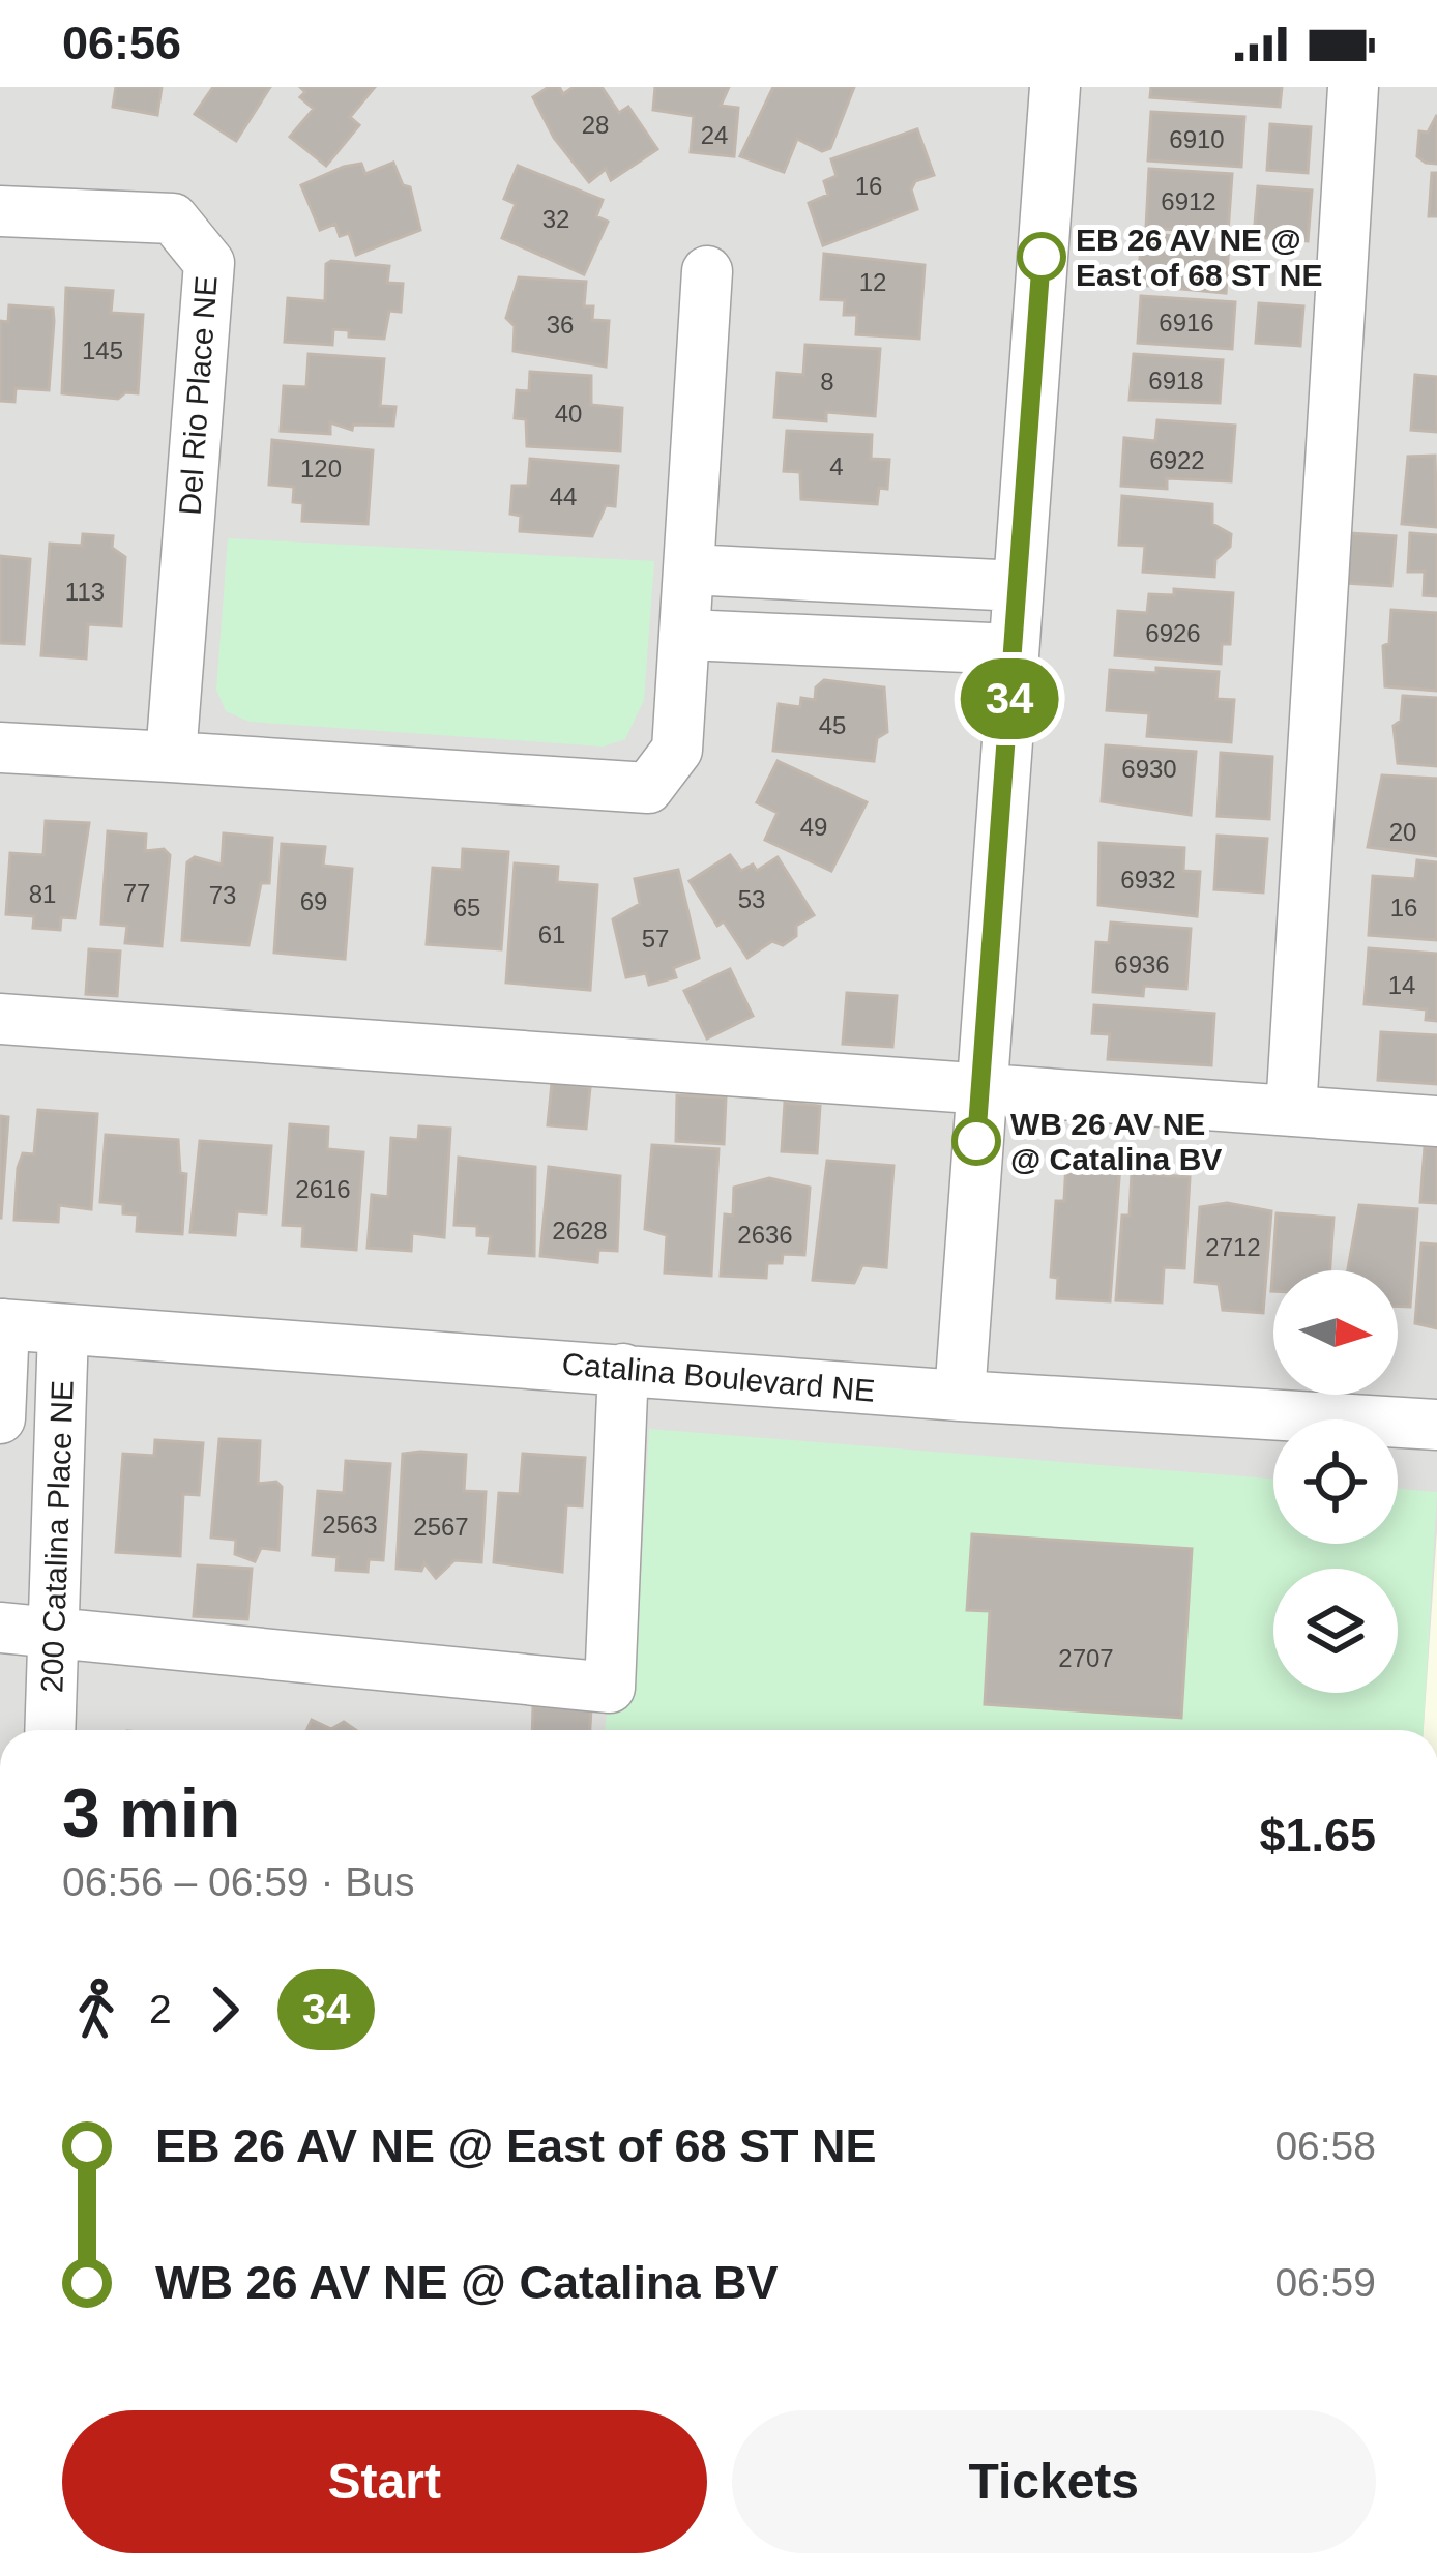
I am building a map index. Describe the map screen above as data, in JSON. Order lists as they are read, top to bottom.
{
  "streets": {
    "street": ["Del Rio Place NE", "Catalina Boulevard NE", "200 Catalina Place NE"]
  },
  "crossings": [
    ["Catalina Boulevard NE", "200 Catalina Place NE"]
  ],
  "places": ["EB 26 AV NE @ East of 68 ST NE", "WB 26 AV NE @ Catalina BV"],
  "lines": ["bus line 34"],
  "house_numbers": [
    "28",
    "24",
    "6910",
    "16",
    "6912",
    "32",
    "12",
    "6916",
    "36",
    "145",
    "6918",
    "8",
    "40",
    "6922",
    "4",
    "120",
    "44",
    "113",
    "6926",
    "45",
    "6930",
    "49",
    "20",
    "6932",
    "77",
    "81",
    "73",
    "53",
    "69",
    "65",
    "16",
    "61",
    "57",
    "6936",
    "14",
    "2616",
    "2628",
    "2636",
    "2712",
    "2563",
    "2567",
    "2707"
  ],
  "north": "right",
  "page": {
    "status": "06:56",
    "on_map": "34",
    "heading": ["3 min", "06:56 – 06:59 · Bus", "$1.65"],
    "legs": ["2", "34"],
    "list": [
      {
        "name": "EB 26 AV NE @ East of 68 ST NE",
        "value": "06:58"
      },
      {
        "name": "WB 26 AV NE @ Catalina BV",
        "value": "06:59"
      }
    ],
    "buttons": ["Start", "Tickets"]
  }
}
